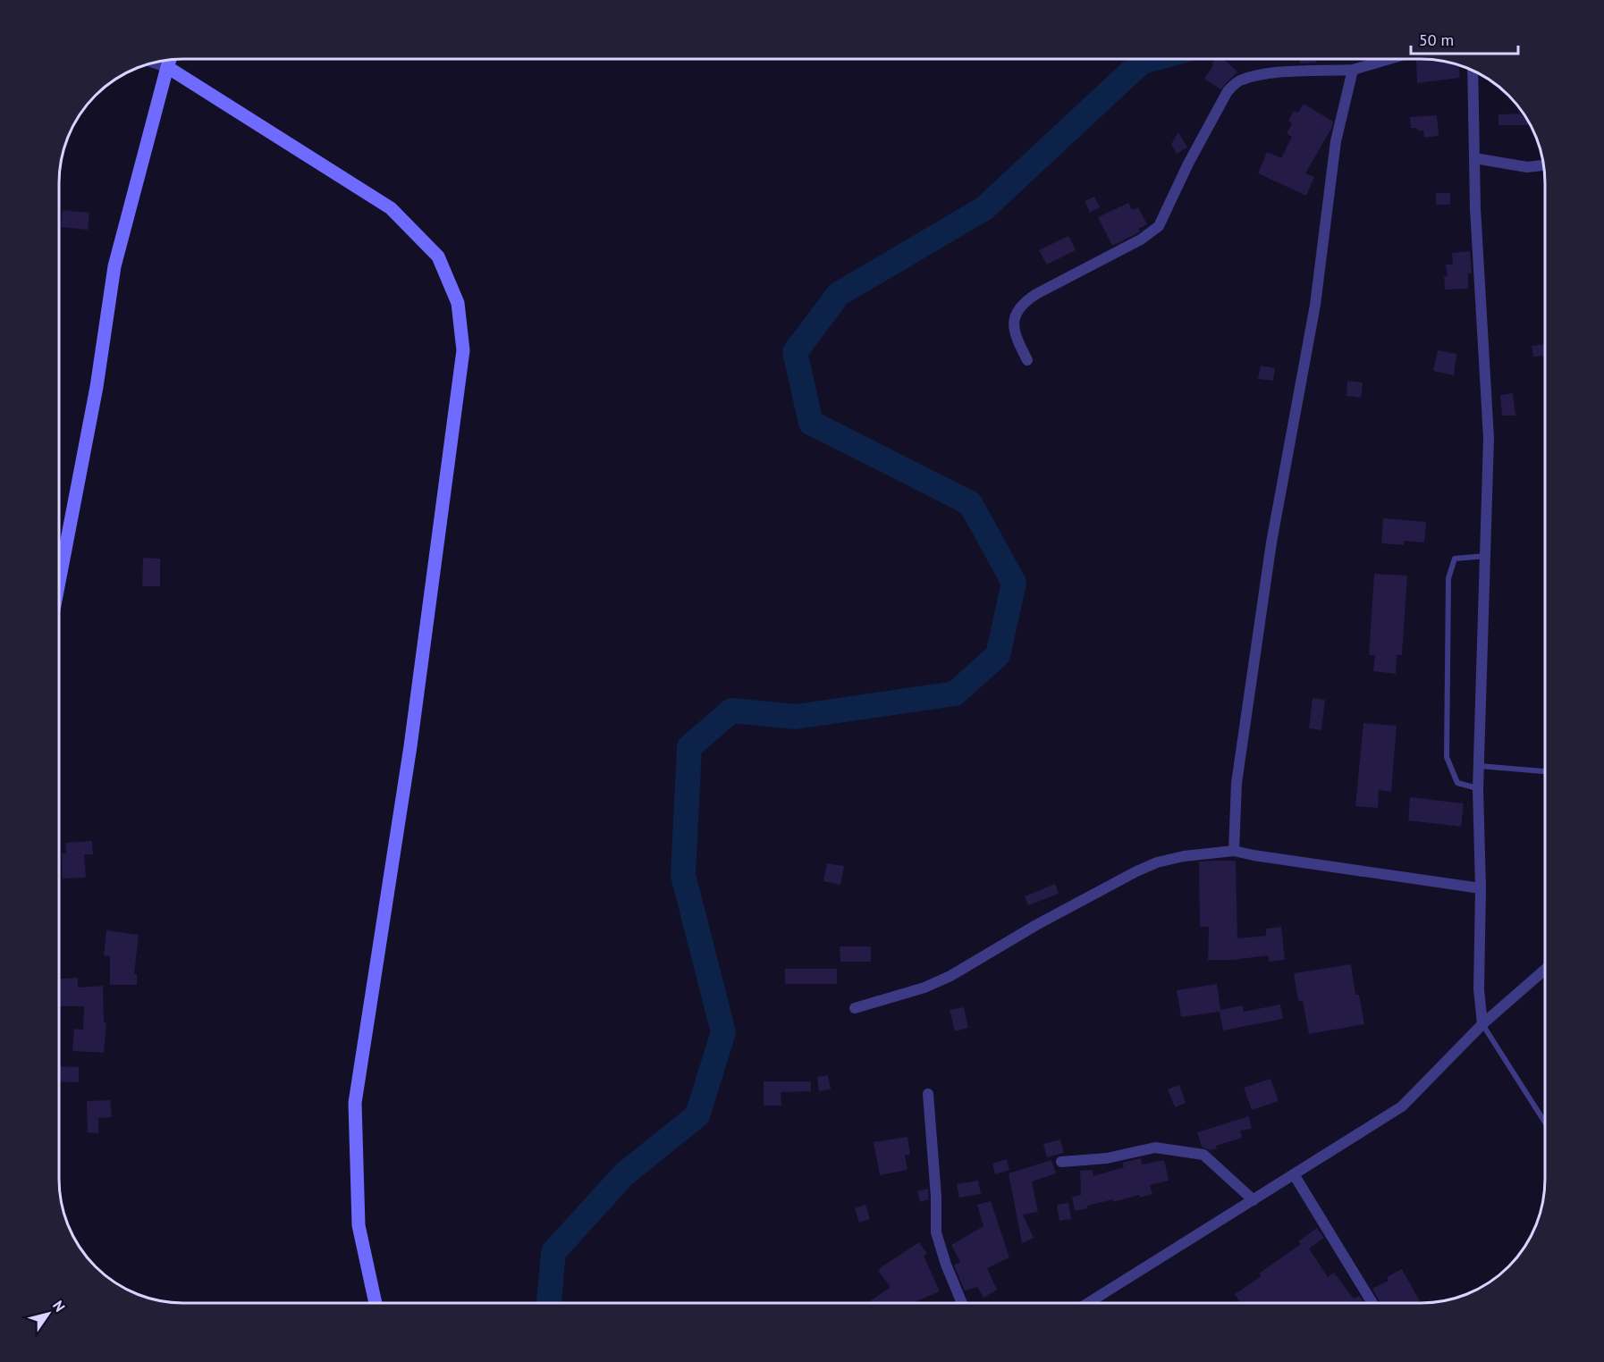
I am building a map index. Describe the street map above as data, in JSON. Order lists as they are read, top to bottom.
{
  "scale_bar": "50 m",
  "north": "top right"
}
